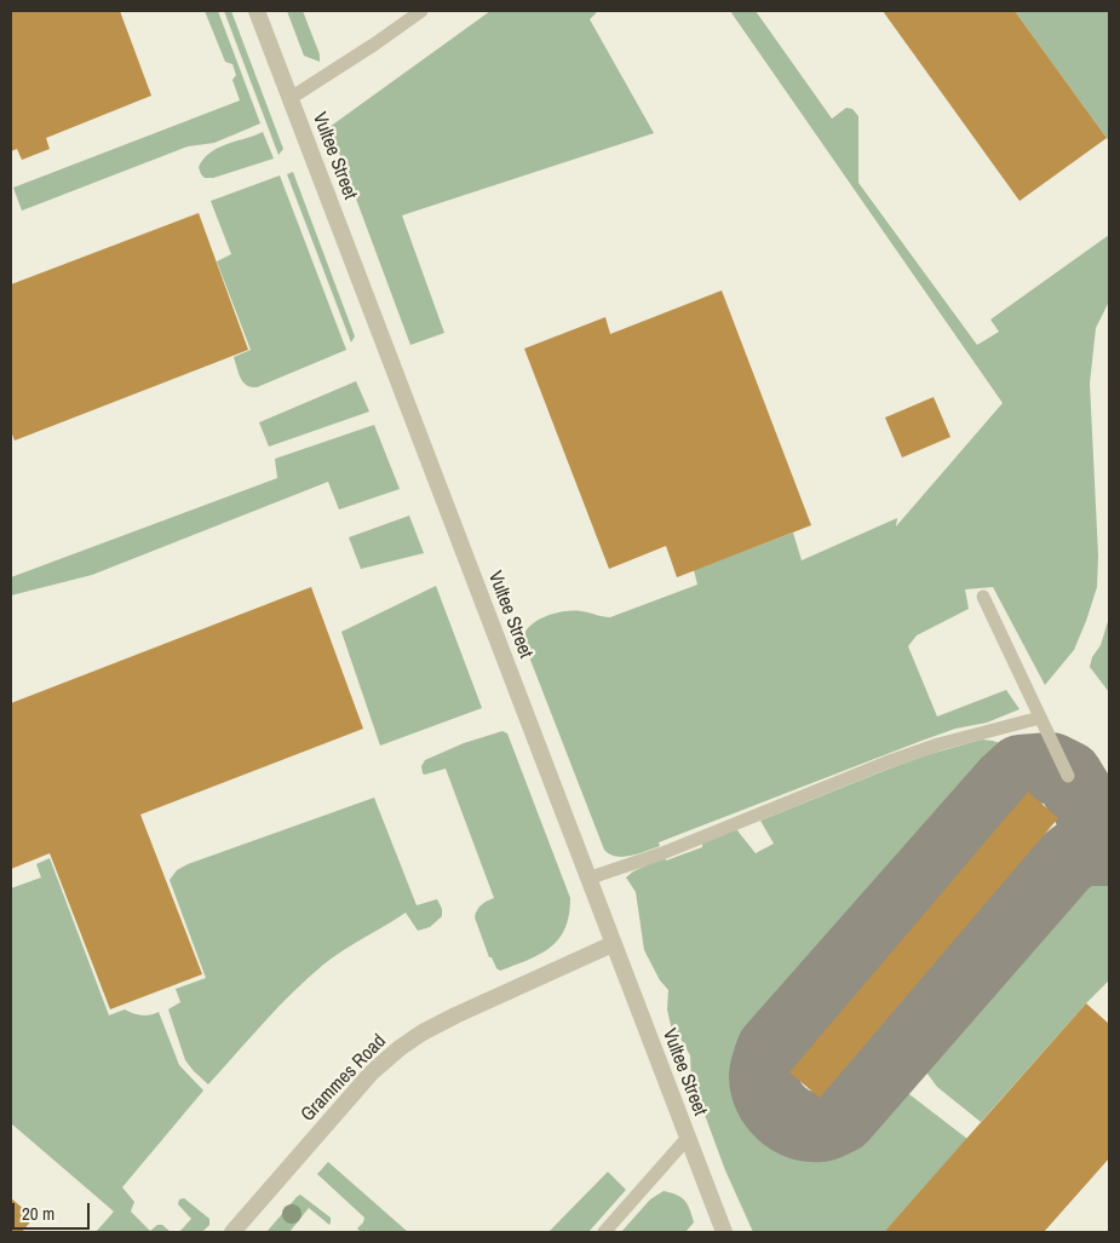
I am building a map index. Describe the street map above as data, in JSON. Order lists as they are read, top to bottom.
{
  "streets": {
    "street": ["Vultee Street", "Grammes Road"]
  },
  "crossings": [
    ["Vultee Street", "Grammes Road"]
  ],
  "scale_bar": "20 m"
}
